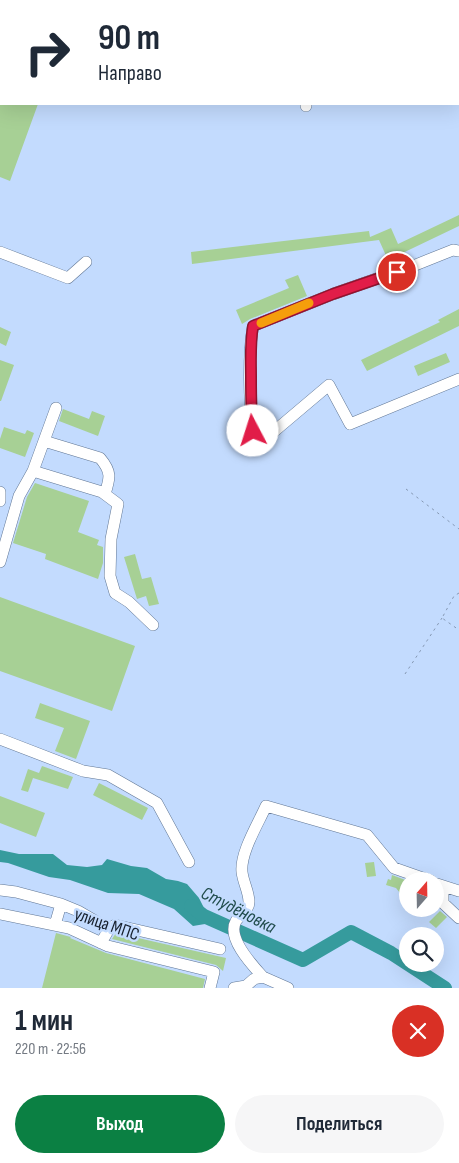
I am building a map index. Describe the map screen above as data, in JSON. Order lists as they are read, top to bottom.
{
  "streets": {
    "street": ["улица МПС"]
  },
  "water": ["Студёновка"],
  "north": "top",
  "page": {
    "turn": ["90 m", "Направо"],
    "heading": ["1 мин", "220 m · 22:56"],
    "buttons": ["Выход", "Поделиться"]
  }
}
